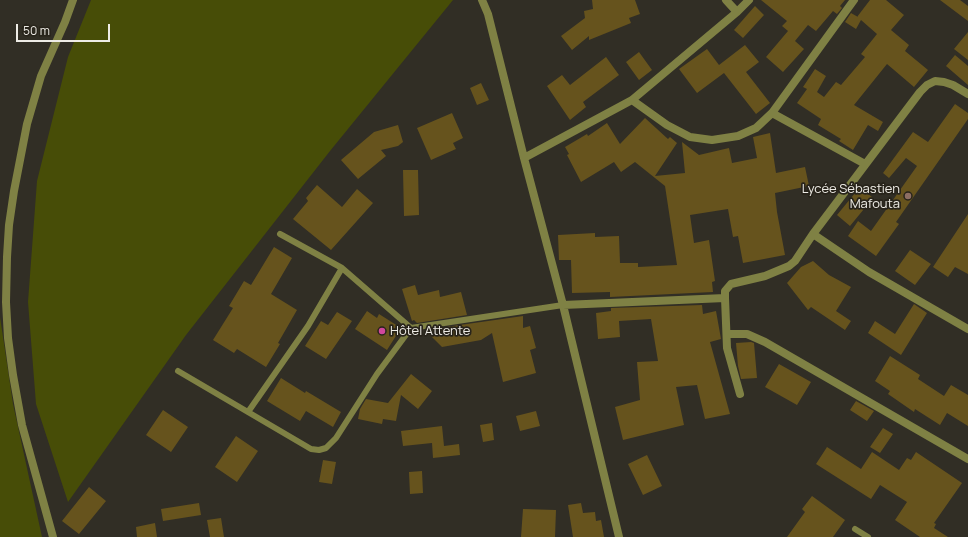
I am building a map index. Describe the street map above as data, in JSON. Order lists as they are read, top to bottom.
{
  "places": ["Lycée Sébastien Mafouta", "Hôtel Attente"],
  "scale_bar": "50 m"
}
